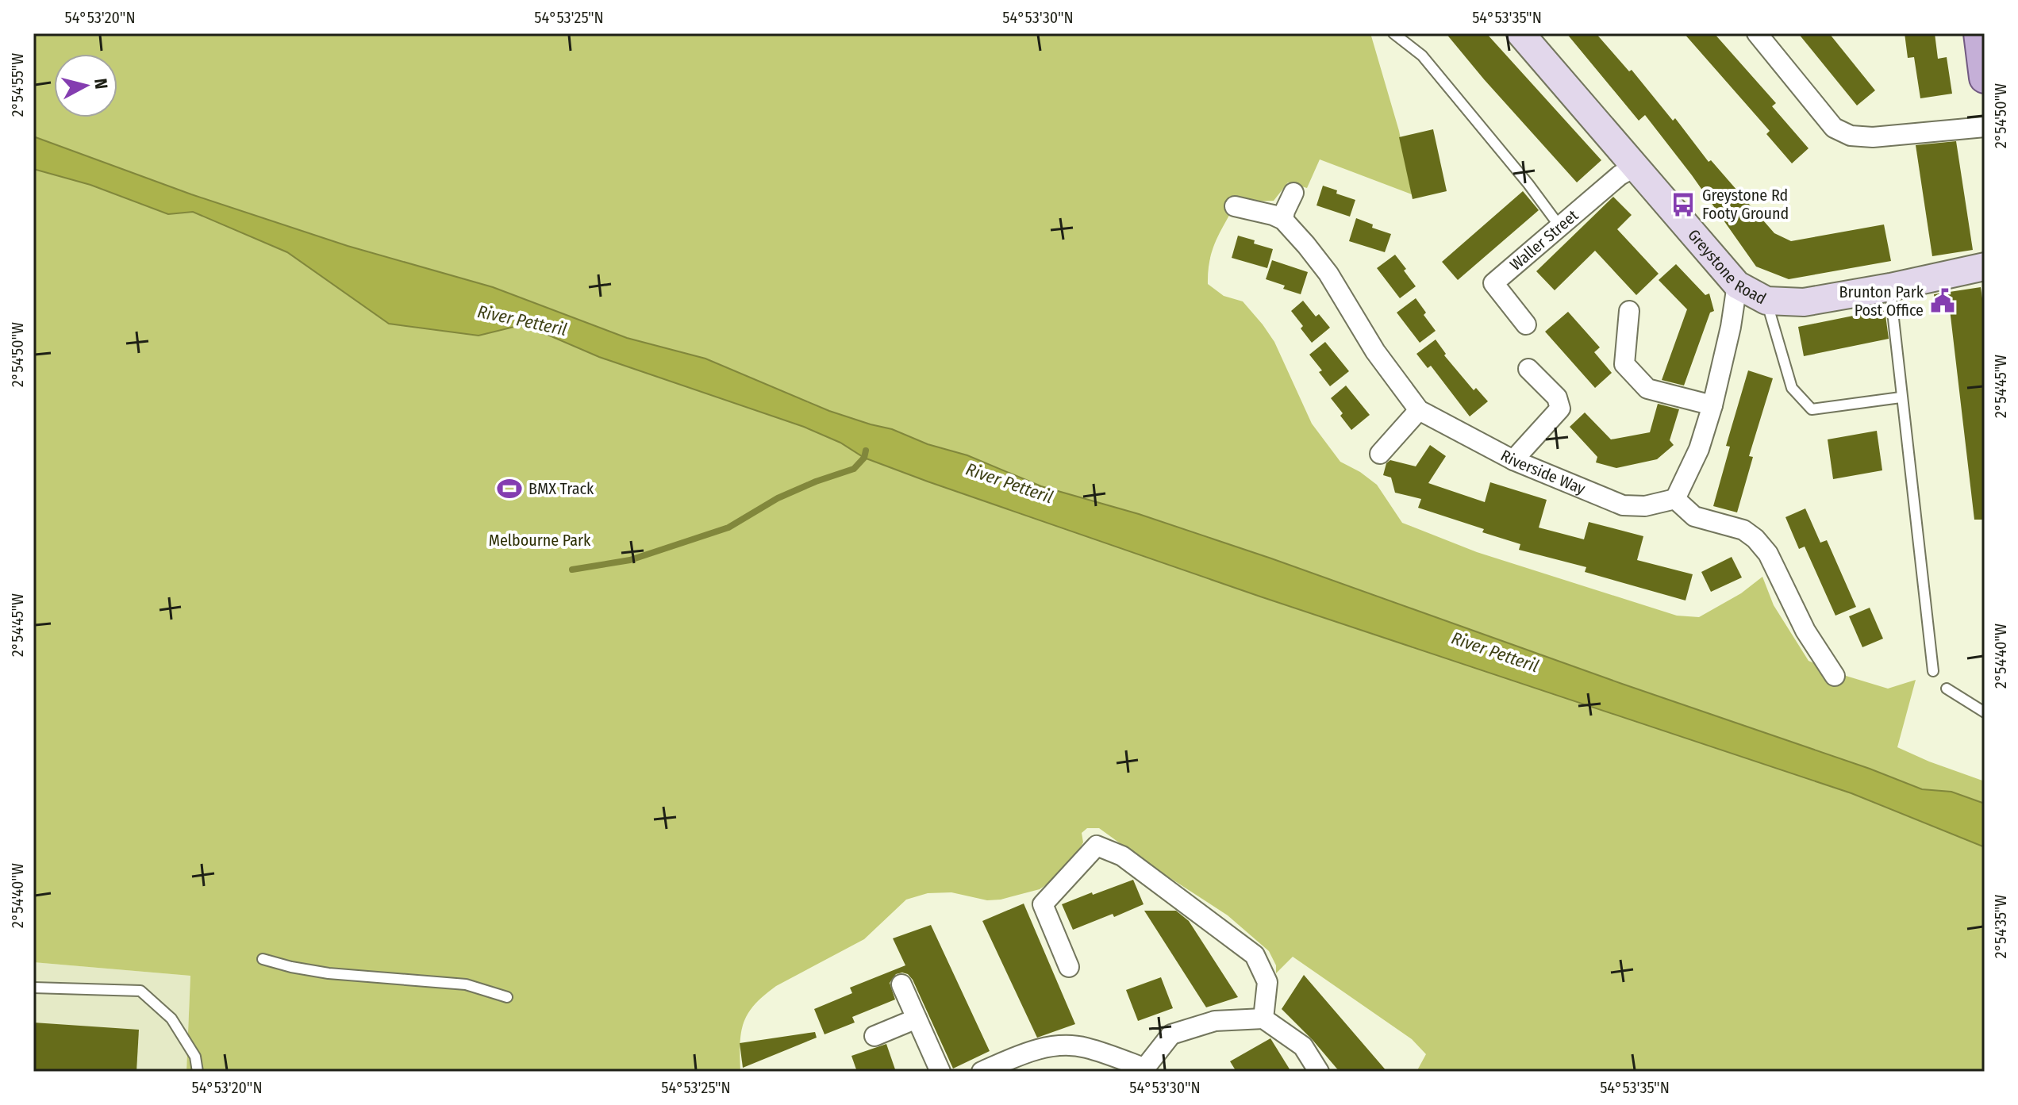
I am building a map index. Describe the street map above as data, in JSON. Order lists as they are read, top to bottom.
{
  "streets": {
    "street": ["Waller Street", "Greystone Road", "Riverside Way"]
  },
  "crossings": [
    ["Waller Street", "Greystone Road"]
  ],
  "water": ["River Petteril"],
  "parks": ["Melbourne Park"],
  "places": {
    "bus stop": ["Greystone Rd Footy Ground"],
    "public building": ["Brunton Park Post Office"],
    "sports": ["BMX Track"]
  },
  "north": "right",
  "coordinates": [
    "54°53'20\"N",
    "54°53'25\"N",
    "54°53'30\"N",
    "54°53'35\"N",
    "2°54'55\"W",
    "2°54'50\"W",
    "2°54'45\"W",
    "2°54'40\"W",
    "2°54'35\"W"
  ]
}
